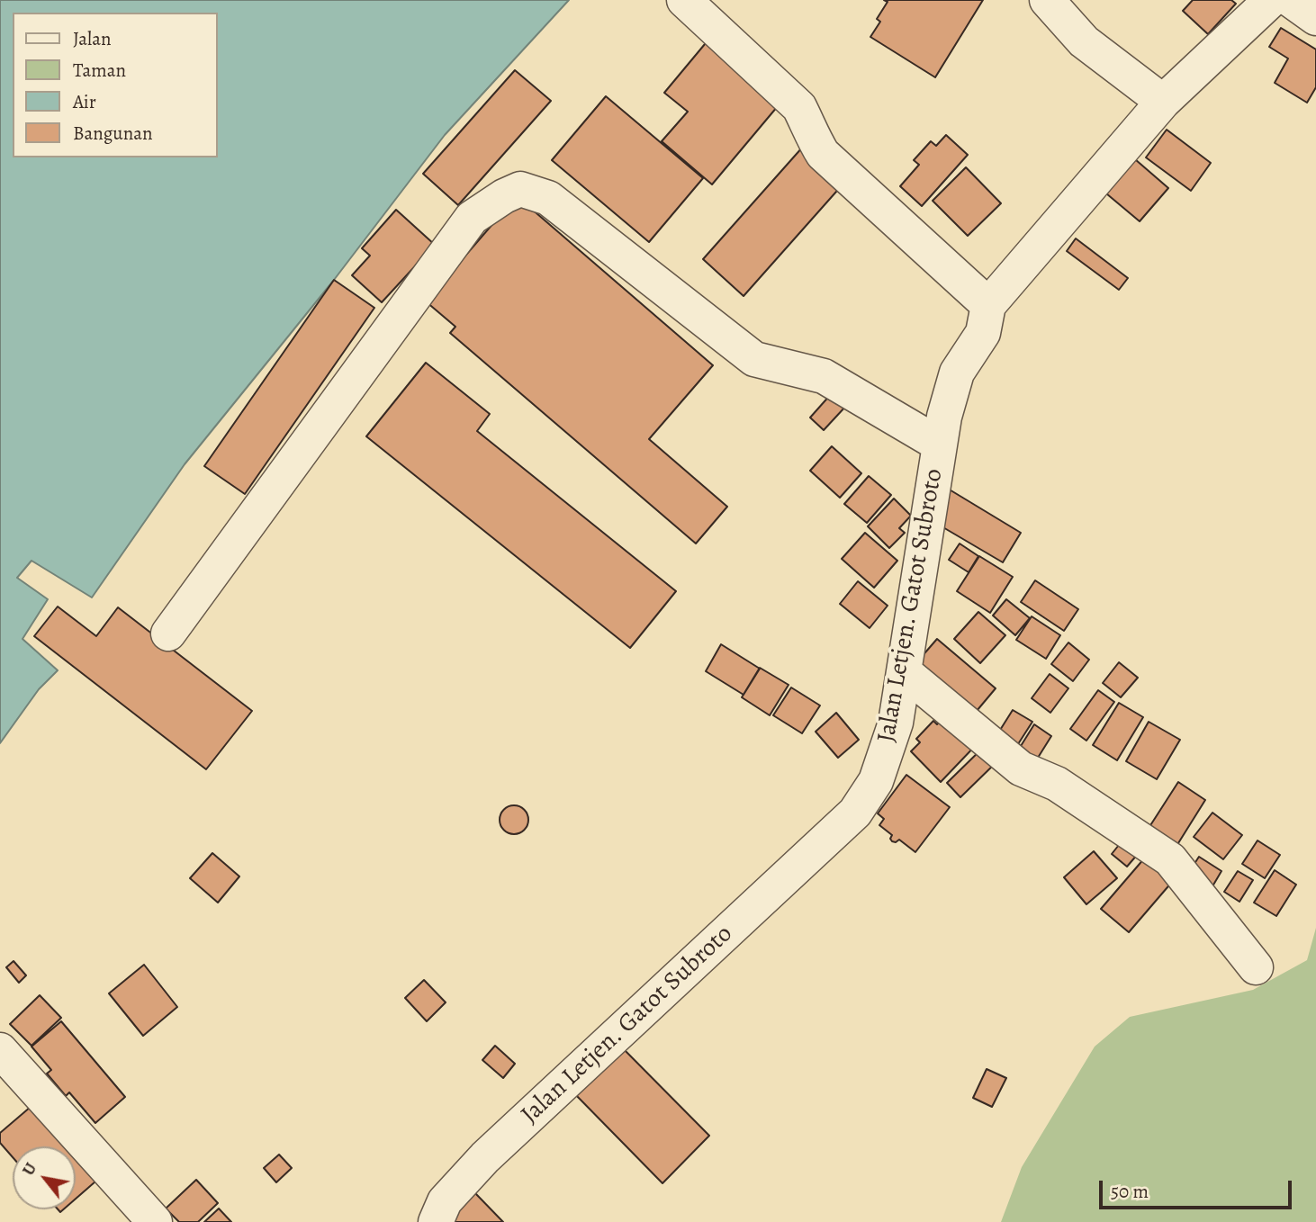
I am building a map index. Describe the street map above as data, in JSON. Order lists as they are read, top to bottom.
{
  "streets": {
    "street": ["Jalan Letjen. Gatot Subroto"]
  },
  "legend": [
    "Jalan",
    "Taman",
    "Air",
    "Bangunan"
  ],
  "scale_bar": "50 m",
  "north": "top left"
}
